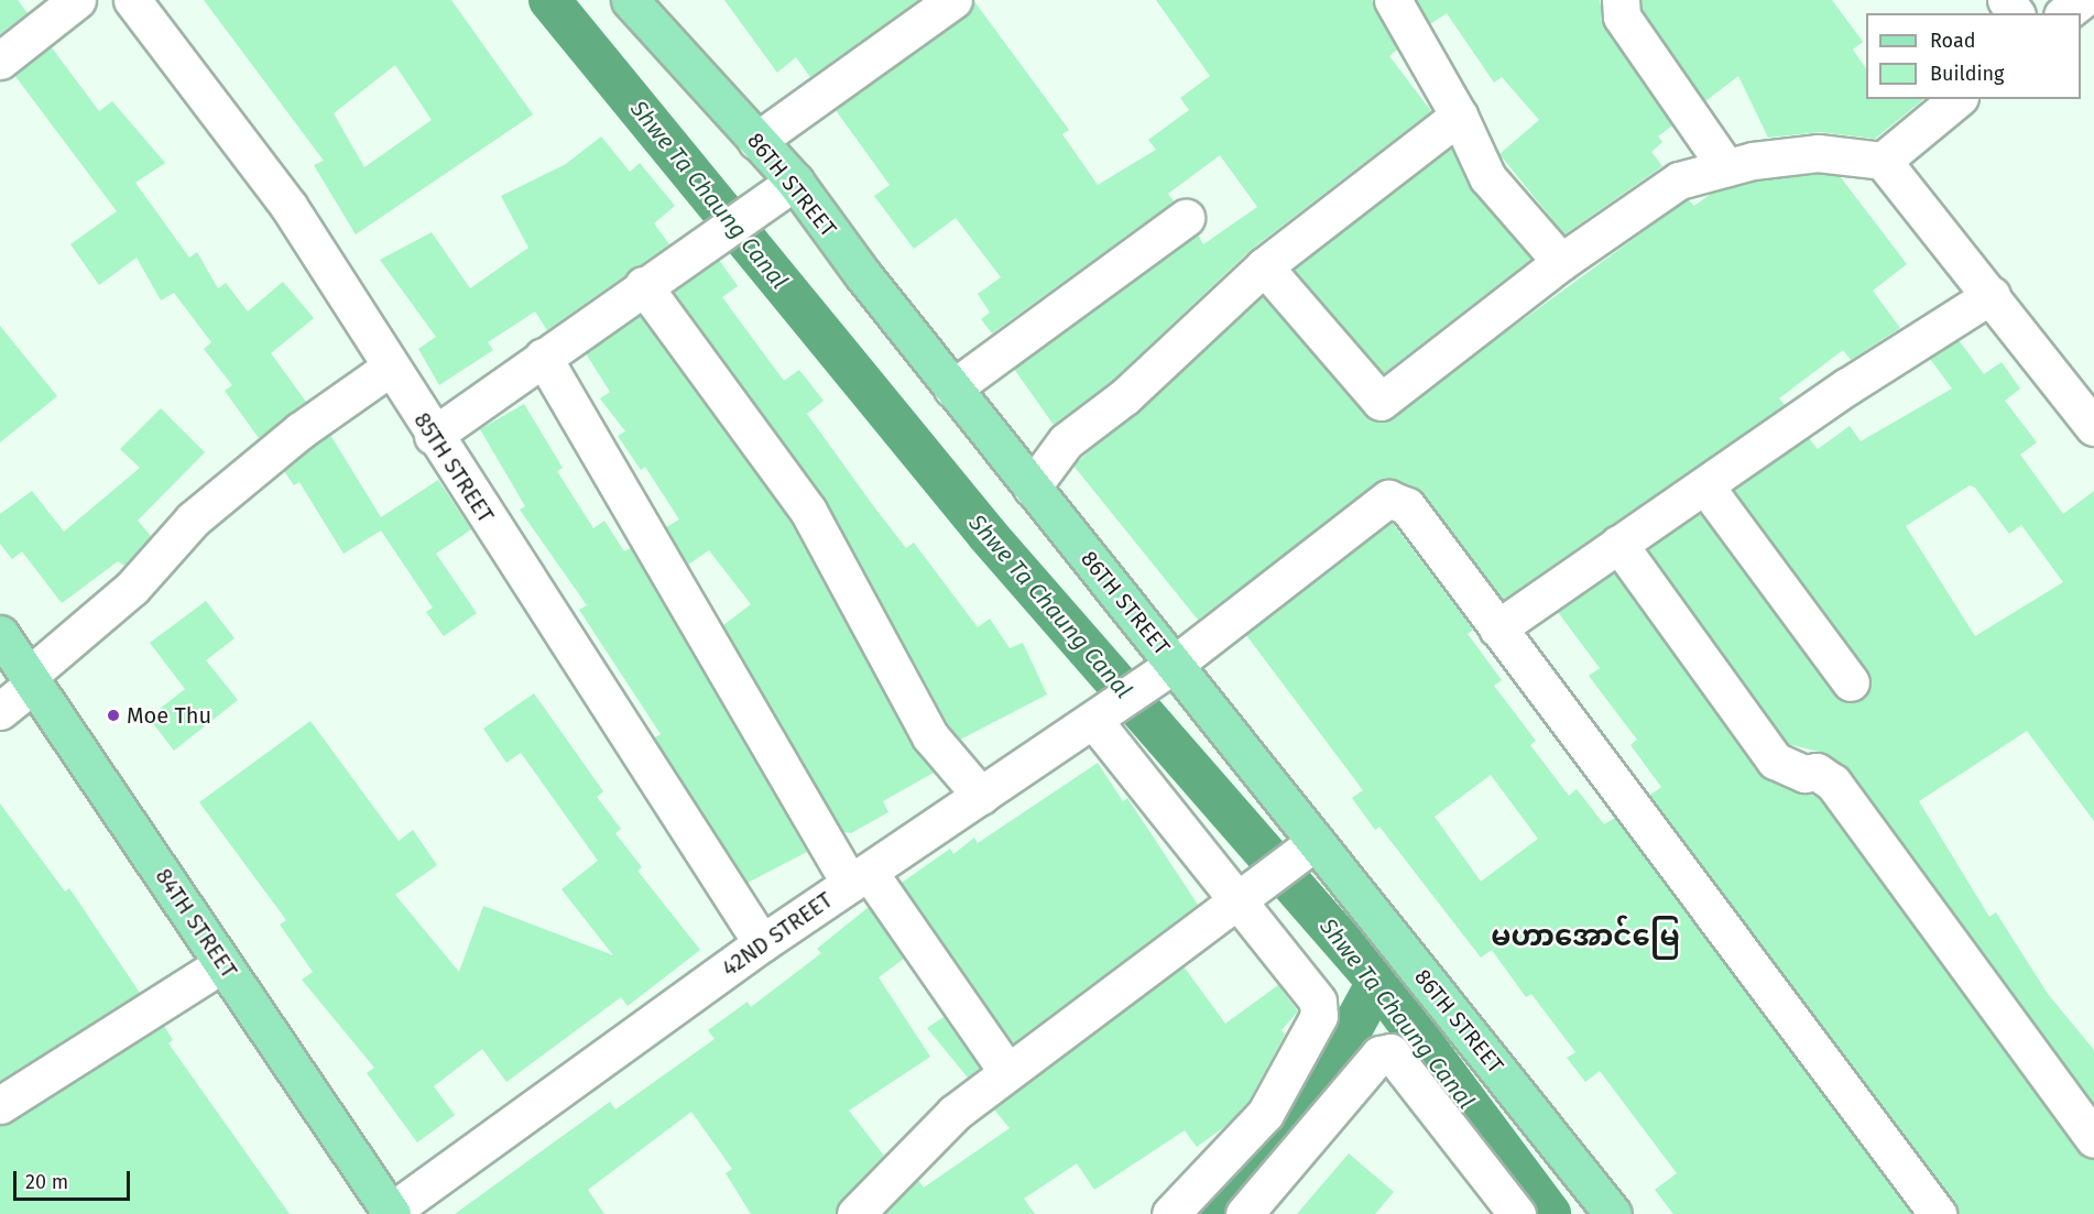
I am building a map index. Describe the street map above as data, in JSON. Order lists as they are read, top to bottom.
{
  "streets": {
    "main road": ["86TH STREET", "84TH STREET"],
    "street": ["85TH STREET", "42ND STREET"]
  },
  "crossings": [
    ["86TH STREET", "42ND STREET"],
    ["85TH STREET", "42ND STREET"],
    ["84TH STREET", "42ND STREET"]
  ],
  "districts": ["မဟာအောင်မြေ"],
  "water": ["Shwe Ta Chaung Canal"],
  "places": ["Moe Thu"],
  "legend": ["Road", "Building"],
  "scale_bar": "20 m"
}
